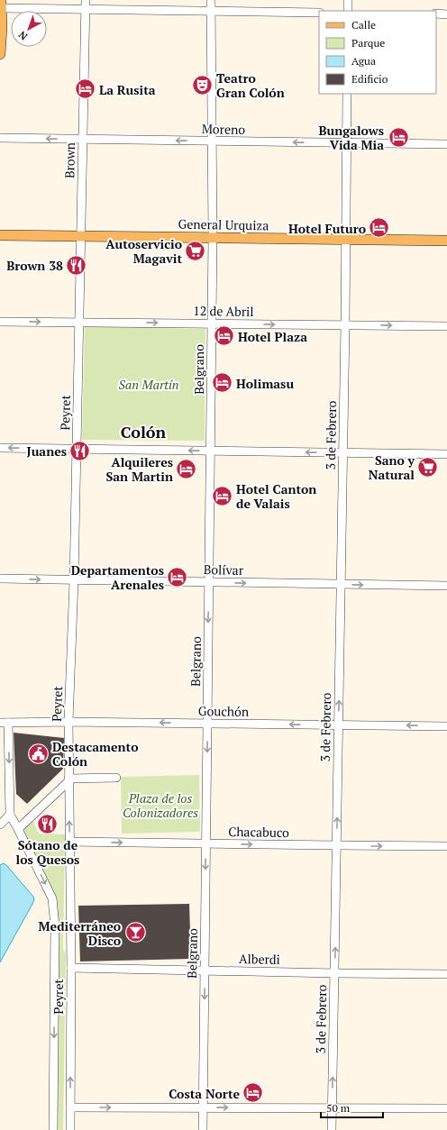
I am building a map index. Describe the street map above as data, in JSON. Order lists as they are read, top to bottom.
{
  "streets": {
    "main road": ["General Urquiza"],
    "street": [
      "Moreno",
      "Brown",
      "12 de Abril",
      "Belgrano",
      "Peyret",
      "3 de Febrero",
      "Bolívar",
      "Gouchón",
      "Chacabuco",
      "Alberdi"
    ]
  },
  "crossings": [
    ["Moreno", "Brown"],
    ["Moreno", "Belgrano"],
    ["Moreno", "3 de Febrero"],
    ["Brown", "General Urquiza"],
    ["Brown", "12 de Abril"],
    ["Brown", "Peyret"],
    ["General Urquiza", "Belgrano"],
    ["General Urquiza", "3 de Febrero"],
    ["12 de Abril", "Belgrano"],
    ["12 de Abril", "Peyret"],
    ["12 de Abril", "3 de Febrero"],
    ["Belgrano", "Bolívar"],
    ["Belgrano", "Gouchón"],
    ["Belgrano", "Chacabuco"],
    ["Belgrano", "Alberdi"],
    ["Peyret", "Bolívar"],
    ["Peyret", "Gouchón"],
    ["Peyret", "Chacabuco"],
    ["Peyret", "Alberdi"],
    ["3 de Febrero", "Bolívar"],
    ["3 de Febrero", "Gouchón"],
    ["3 de Febrero", "Chacabuco"],
    ["3 de Febrero", "Alberdi"]
  ],
  "one_way": [
    "Moreno",
    "12 de Abril",
    "Belgrano",
    "3 de Febrero",
    "Bolívar",
    "Gouchón",
    "Chacabuco"
  ],
  "districts": ["Colón"],
  "parks": ["San Martín", "Plaza de los Colonizadores"],
  "places": {
    "theatre": ["Teatro Gran Colón"],
    "hotel": [
      "La Rusita",
      "Bungalows Vida Mia",
      "Hotel Futuro",
      "Hotel Plaza",
      "Holimasu",
      "Alquileres San Martin",
      "Hotel Canton de Valais",
      "Departamentos Arenales",
      "Costa Norte"
    ],
    "supermarket": ["Autoservicio Magavit", "Sano y Natural"],
    "restaurant": ["Brown 38", "Juanes", "Sótano de los Quesos"],
    "public building": ["Destacamento Colón"],
    "bar": ["Mediterráneo Disco"]
  },
  "legend": [
    "Calle",
    "Parque",
    "Agua",
    "Edificio"
  ],
  "scale_bar": "50 m",
  "north": "bottom left"
}
